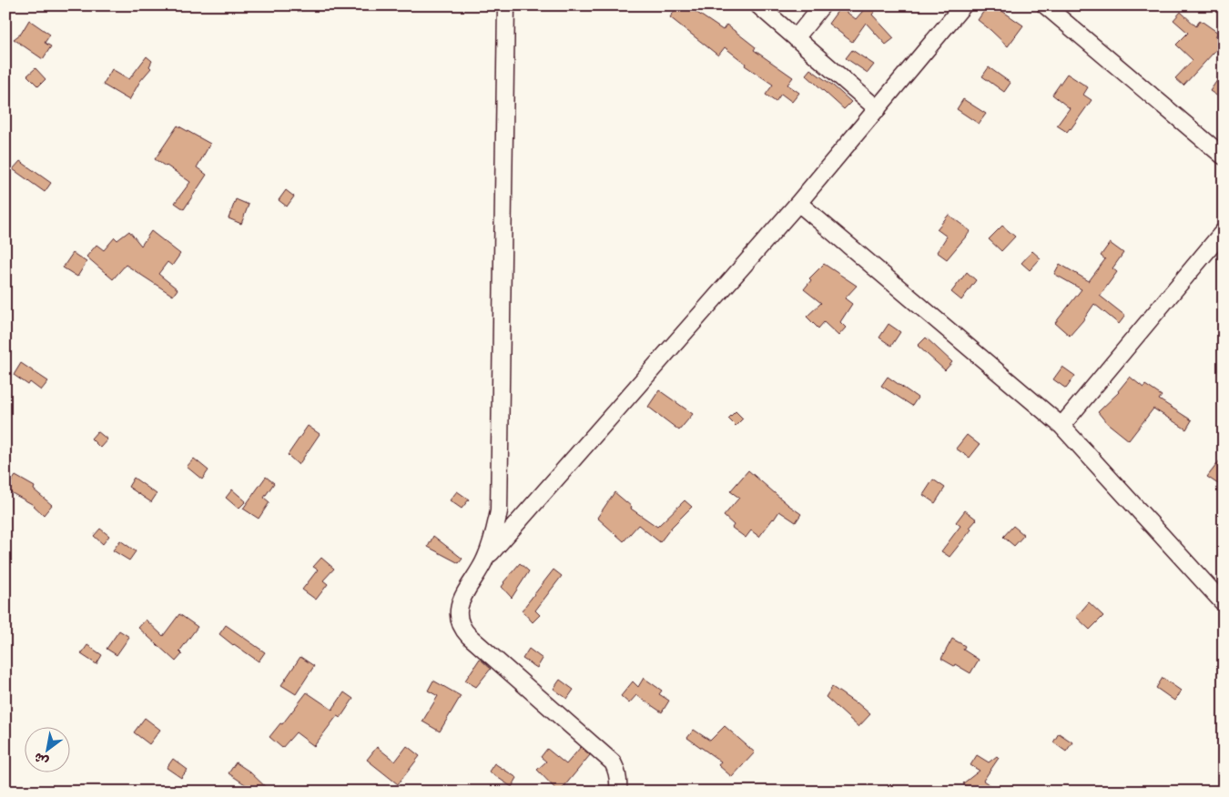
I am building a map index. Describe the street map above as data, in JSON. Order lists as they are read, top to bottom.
{
  "north": "bottom left"
}
